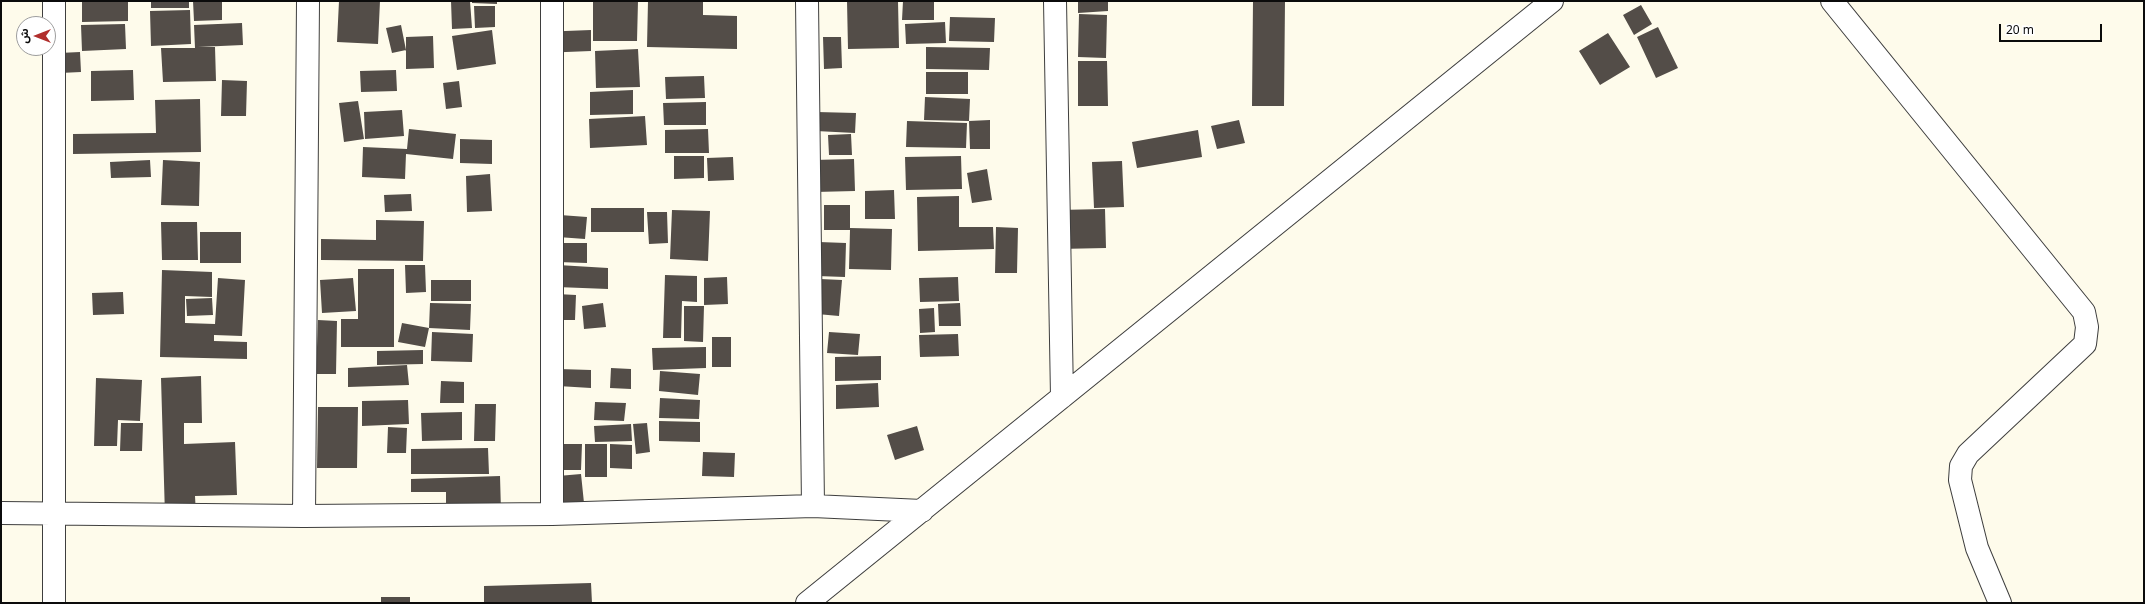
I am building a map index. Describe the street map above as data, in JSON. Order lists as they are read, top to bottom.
{
  "scale_bar": "20 m",
  "north": "left"
}
